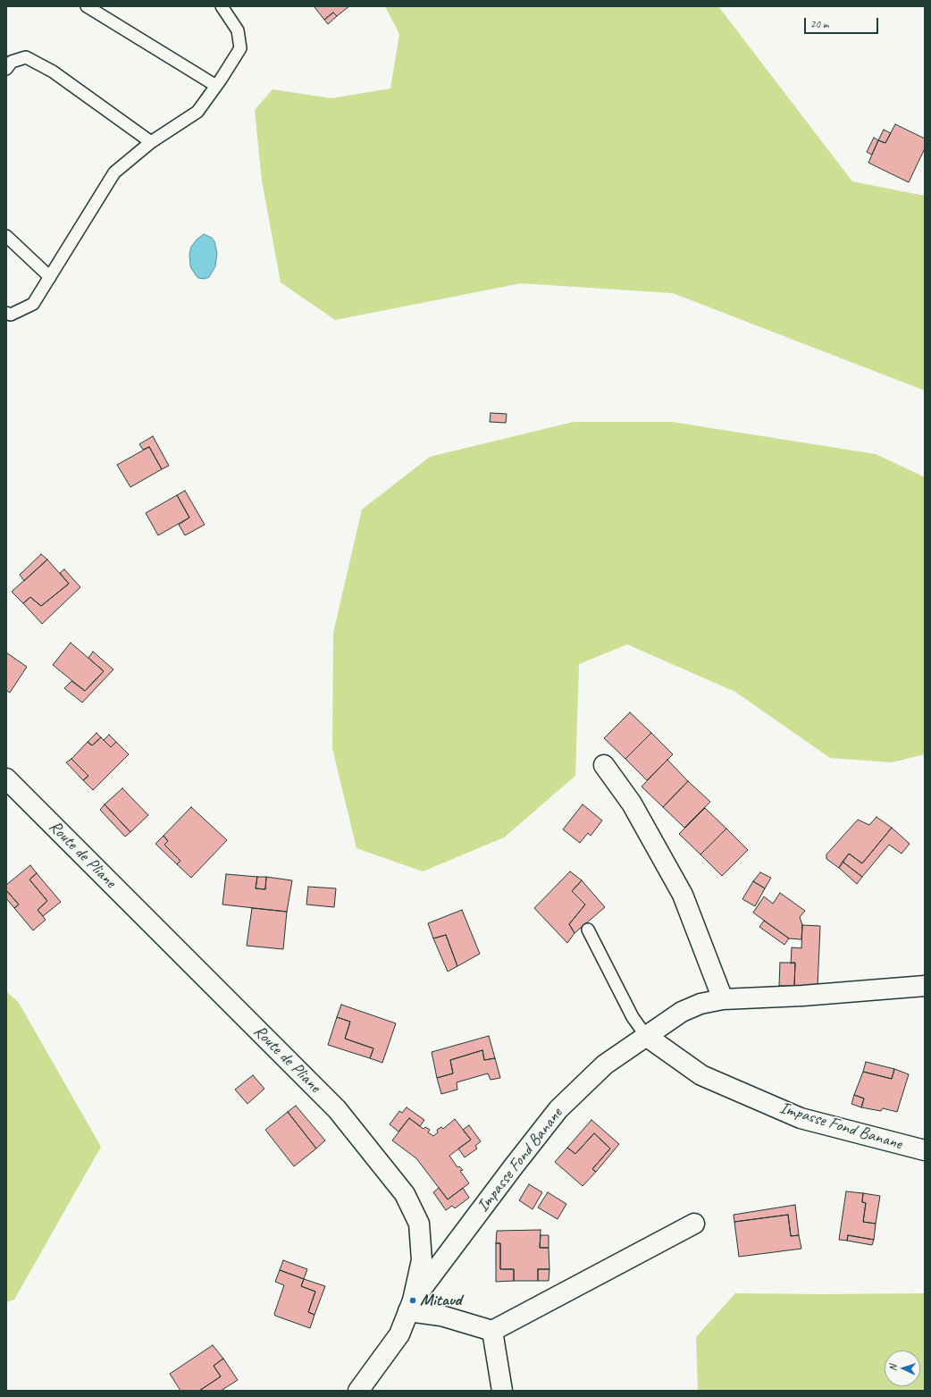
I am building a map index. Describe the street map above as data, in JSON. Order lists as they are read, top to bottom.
{
  "streets": {
    "street": ["Route de Pliane", "Impasse Fond Banane"]
  },
  "crossings": [
    ["Route de Pliane", "Impasse Fond Banane"]
  ],
  "places": ["Mitaud"],
  "scale_bar": "20 m",
  "north": "left"
}
